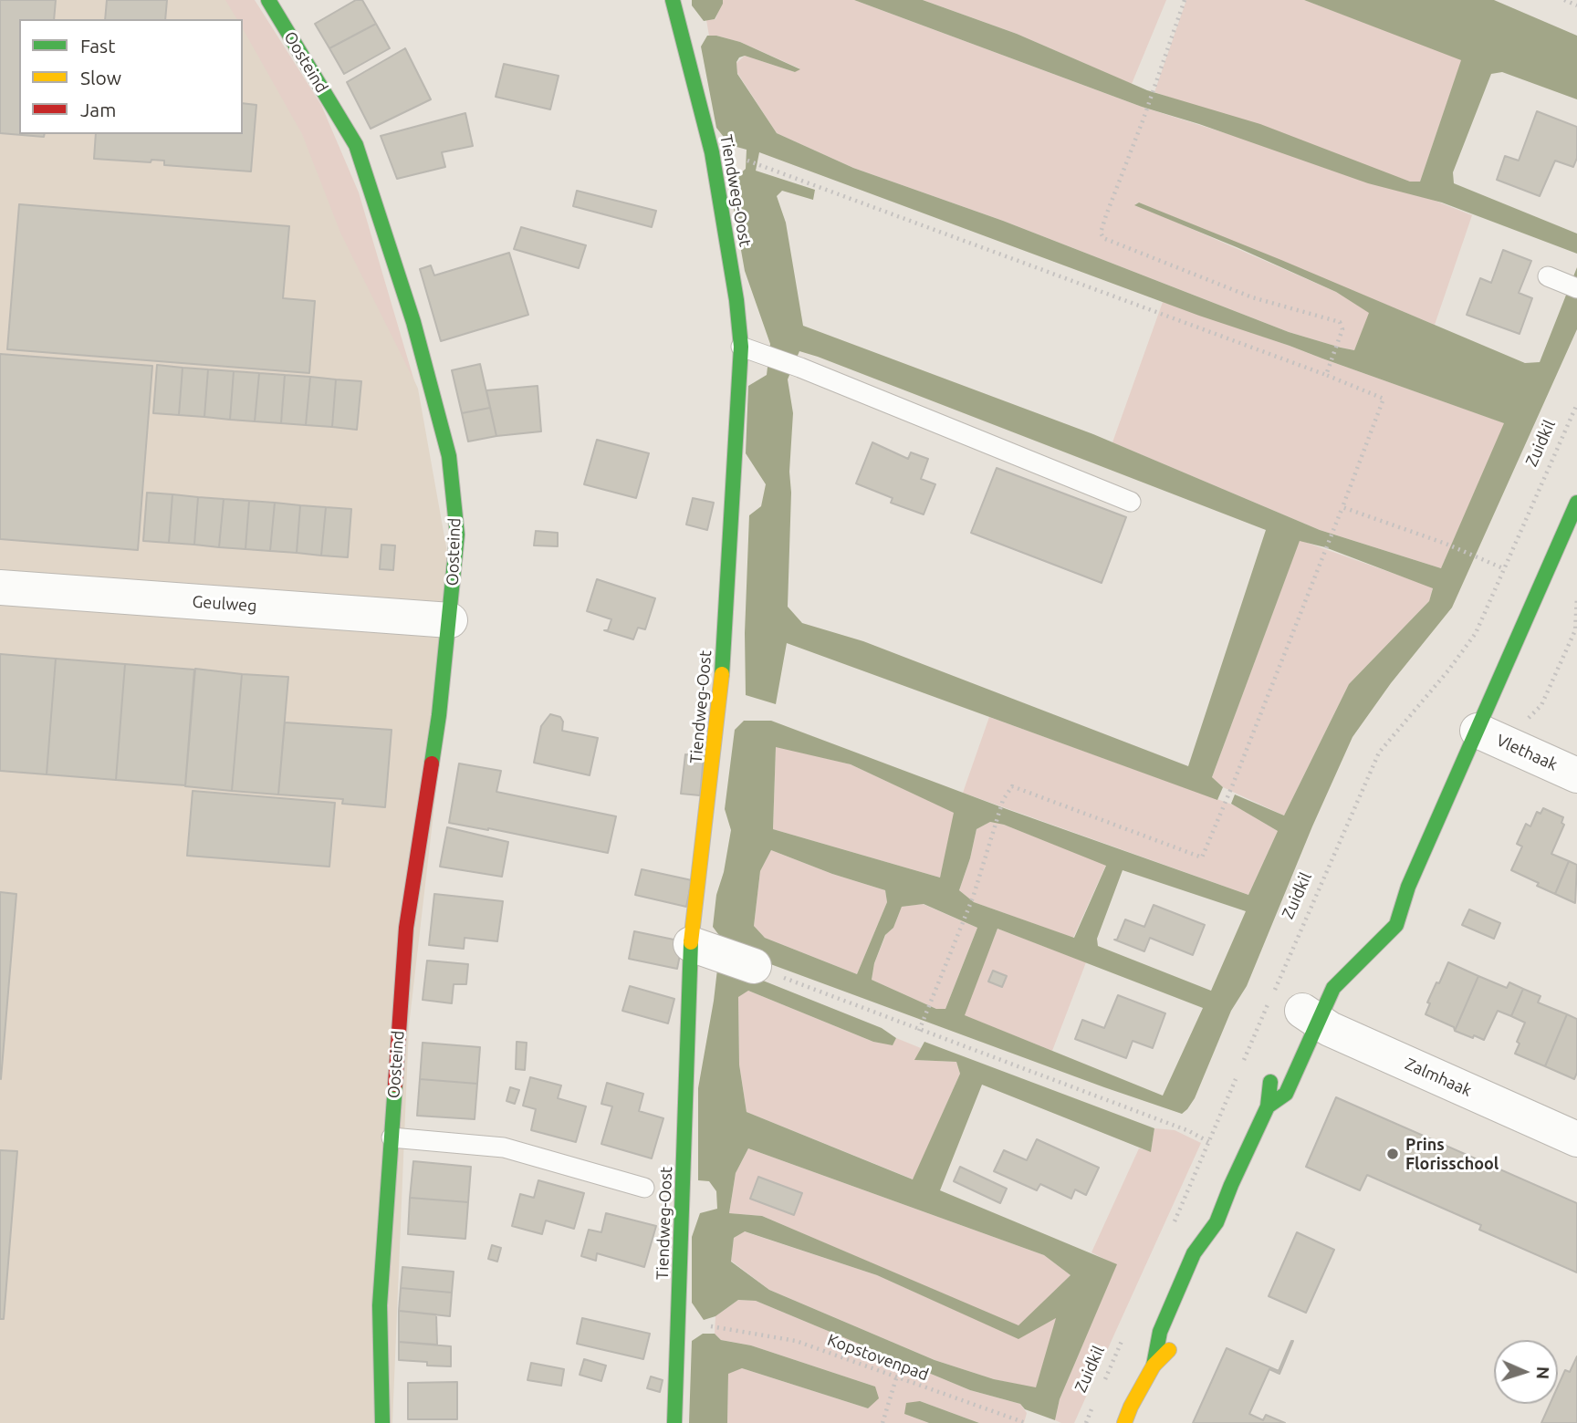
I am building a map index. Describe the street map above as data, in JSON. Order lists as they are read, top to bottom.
{
  "streets": {
    "street": [
      "Oosteind",
      "Tiendweg-Oost",
      "Geulweg",
      "Vlethaak",
      "Zalmhaak"
    ],
    "path": ["Zuidkil", "Kopstovenpad"]
  },
  "crossings": [
    ["Oosteind", "Geulweg"]
  ],
  "places": ["Prins Florisschool"],
  "legend": ["Fast", "Slow", "Jam"],
  "north": "right"
}
